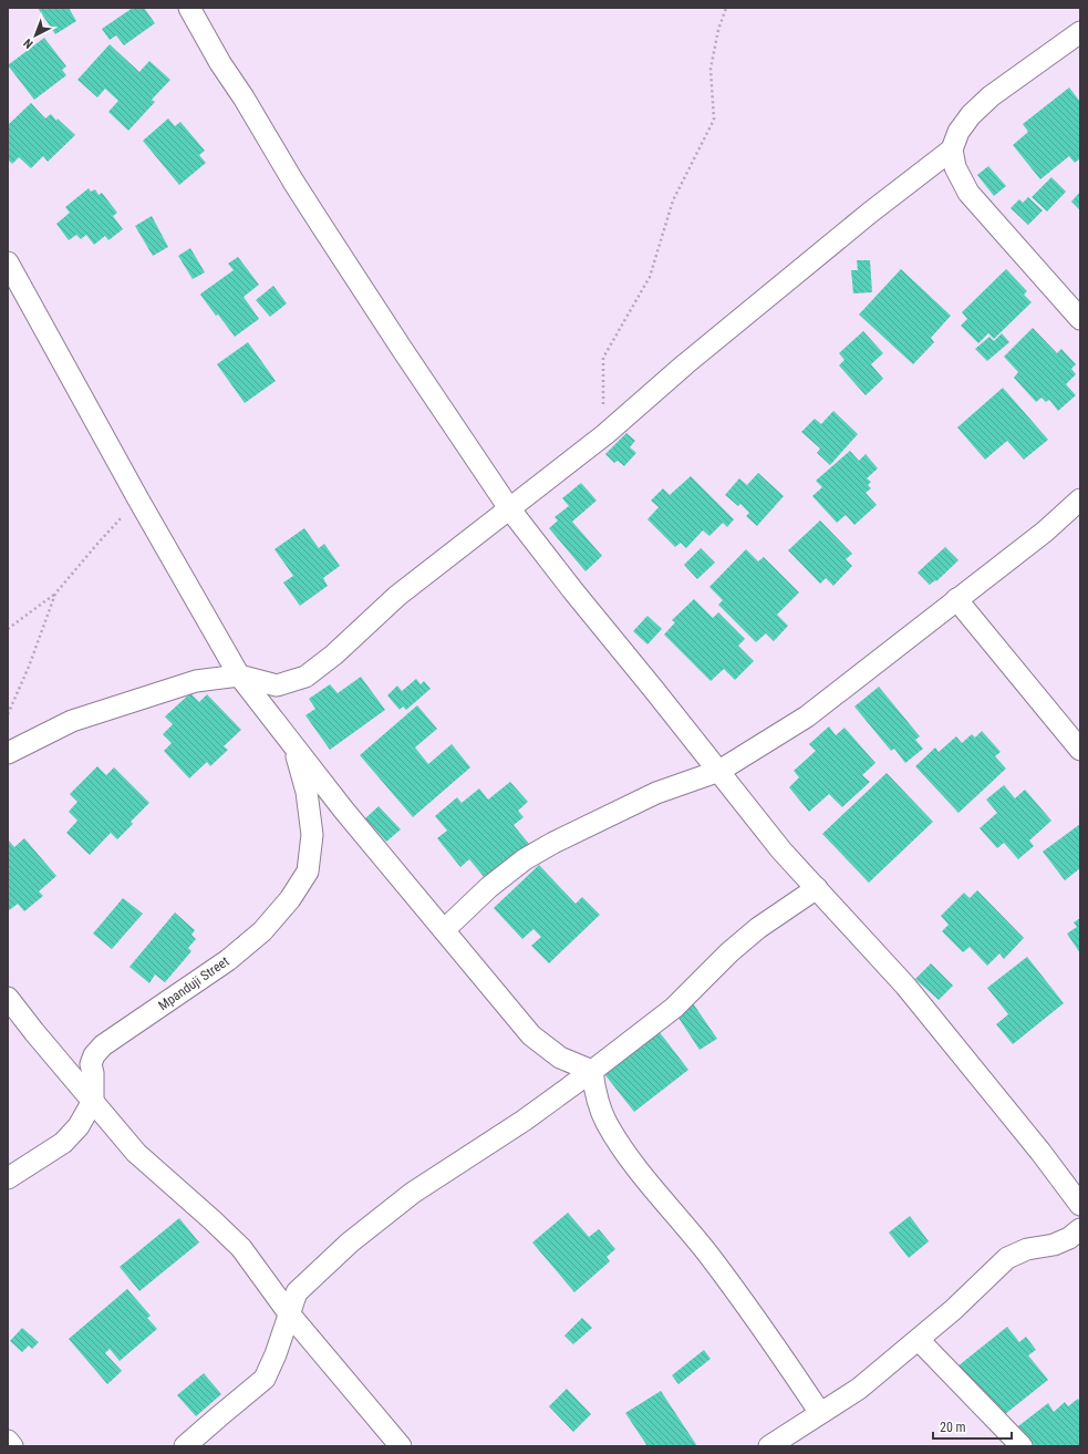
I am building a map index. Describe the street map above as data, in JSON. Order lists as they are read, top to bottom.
{
  "streets": {
    "street": ["Mpanduji Street"]
  },
  "scale_bar": "20 m",
  "north": "bottom left"
}
